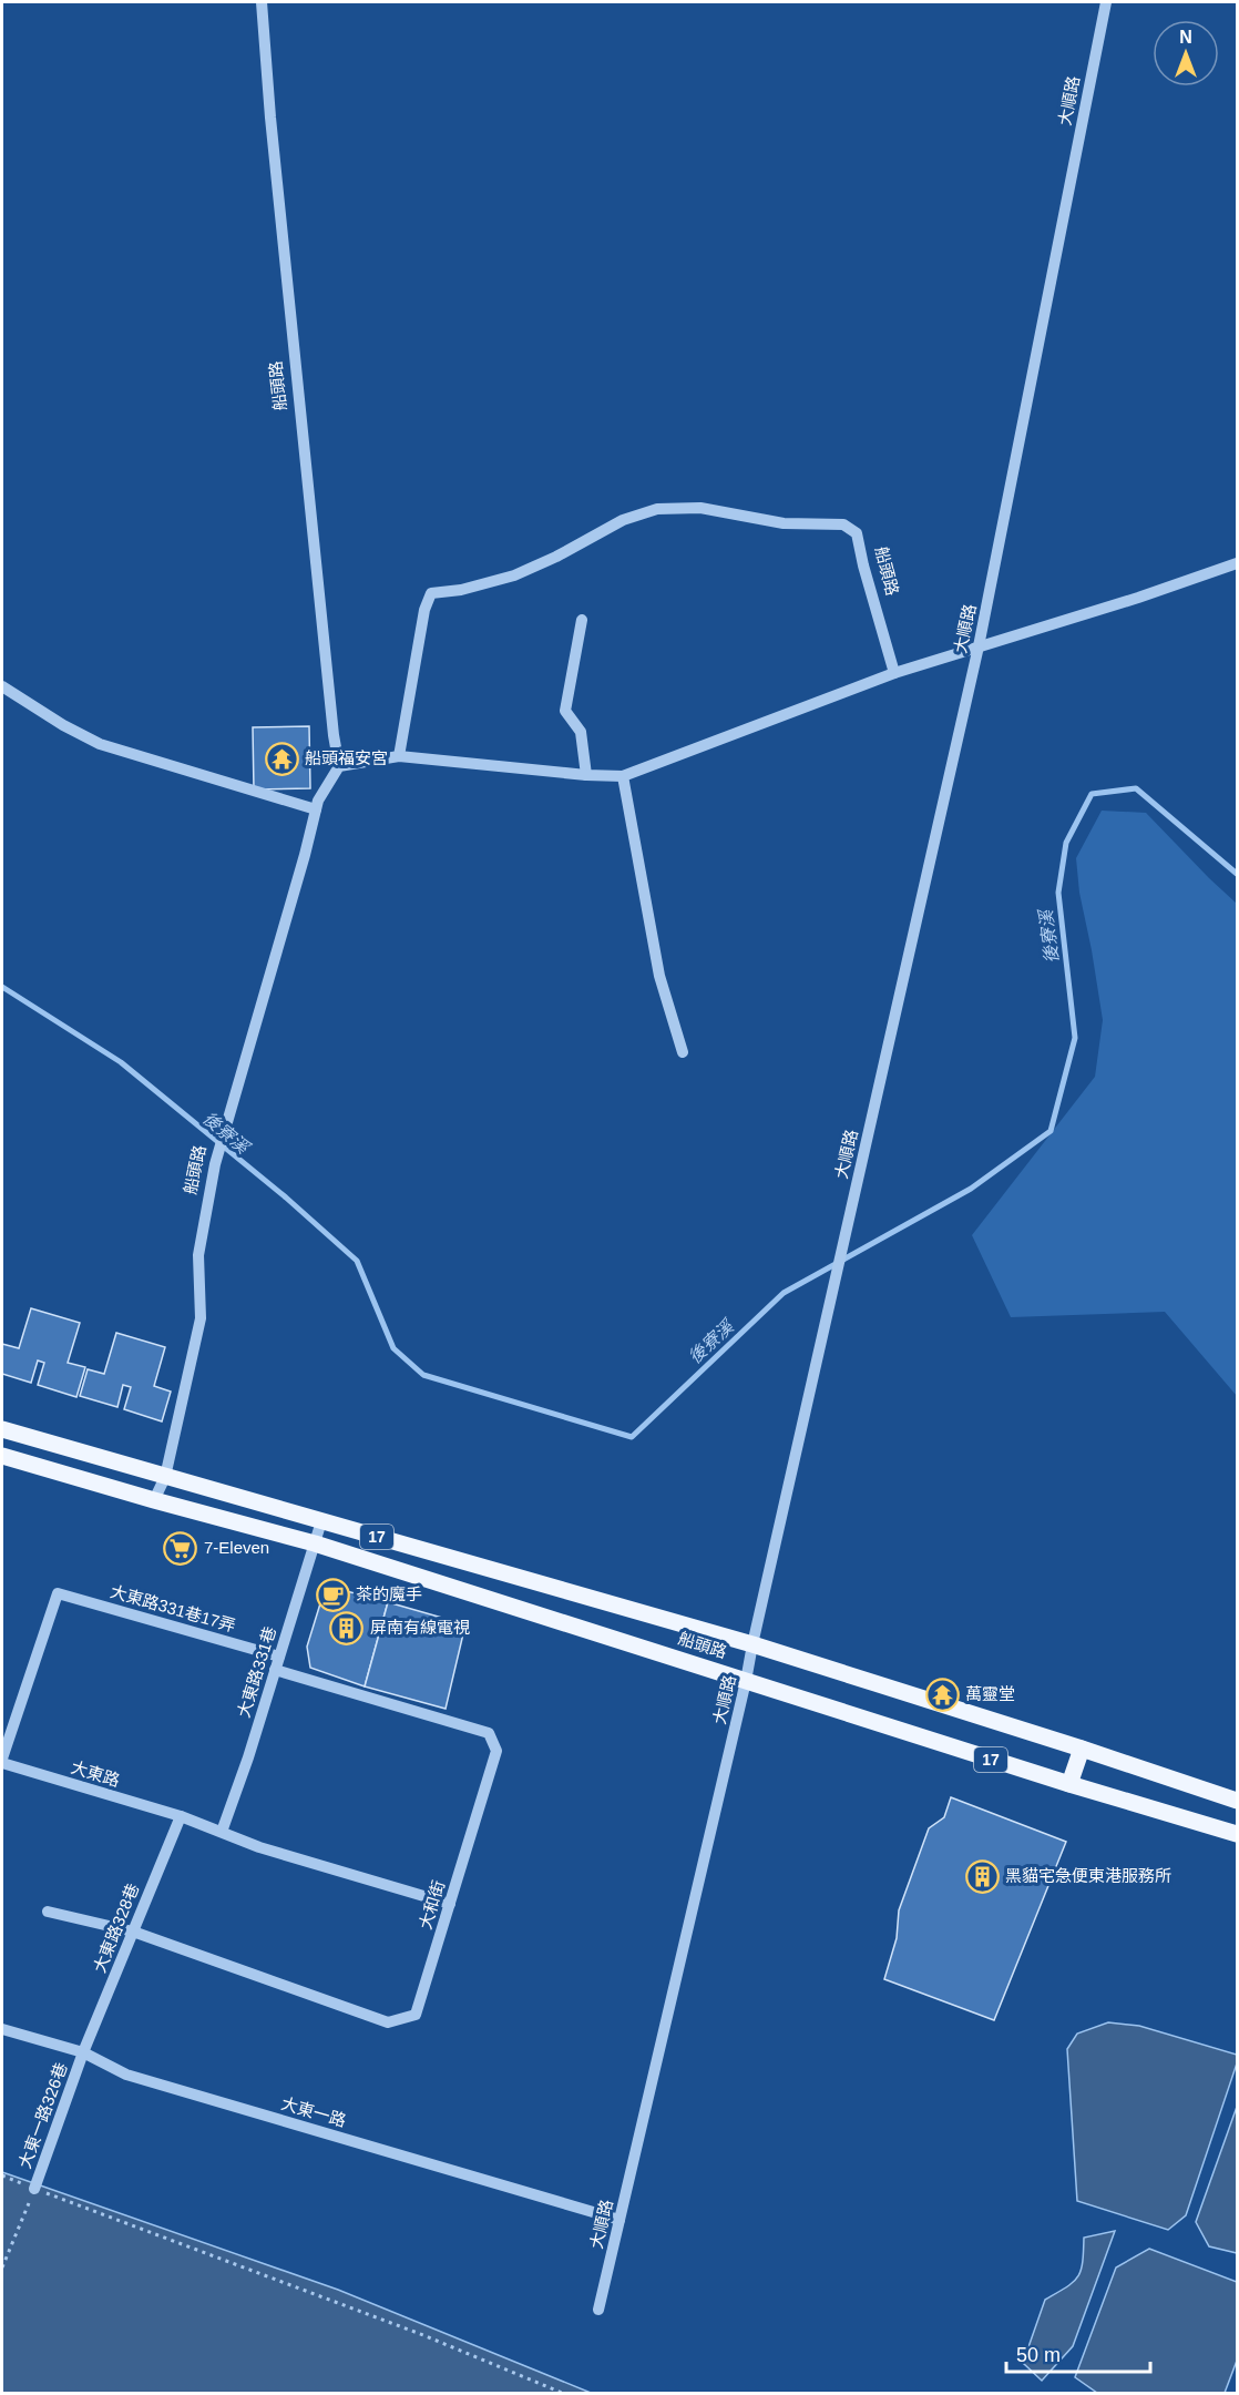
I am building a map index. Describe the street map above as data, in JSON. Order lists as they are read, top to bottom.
{
  "streets": {
    "main road": ["船頭路", "17"],
    "street": [
      "大順路",
      "大東路331巷17弄",
      "大東路331巷",
      "大東路",
      "大和街",
      "大東路328巷",
      "大東一路",
      "大東一路326巷"
    ]
  },
  "crossings": [
    ["大順路", "船頭路"],
    ["大順路", "大東一路"],
    ["船頭路", "大東路331巷"],
    ["大東路331巷17弄", "大東路331巷"],
    ["大東路331巷17弄", "大東路"],
    ["大東路331巷", "大東路"],
    ["大東路331巷", "大和街"],
    ["大東路", "大和街"],
    ["大東路", "大東路328巷"],
    ["大和街", "大東路328巷"],
    ["大東路328巷", "大東一路"],
    ["大東路328巷", "大東一路326巷"],
    ["大東一路", "大東一路326巷"]
  ],
  "water": ["後寮溪"],
  "places": {
    "temple": ["船頭福安宮", "萬靈堂"],
    "supermarket": ["7-Eleven"],
    "cafe": ["茶的魔手"],
    "building": ["屏南有線電視", "黑貓宅急便東港服務所"]
  },
  "scale_bar": "50 m",
  "north": "top"
}
